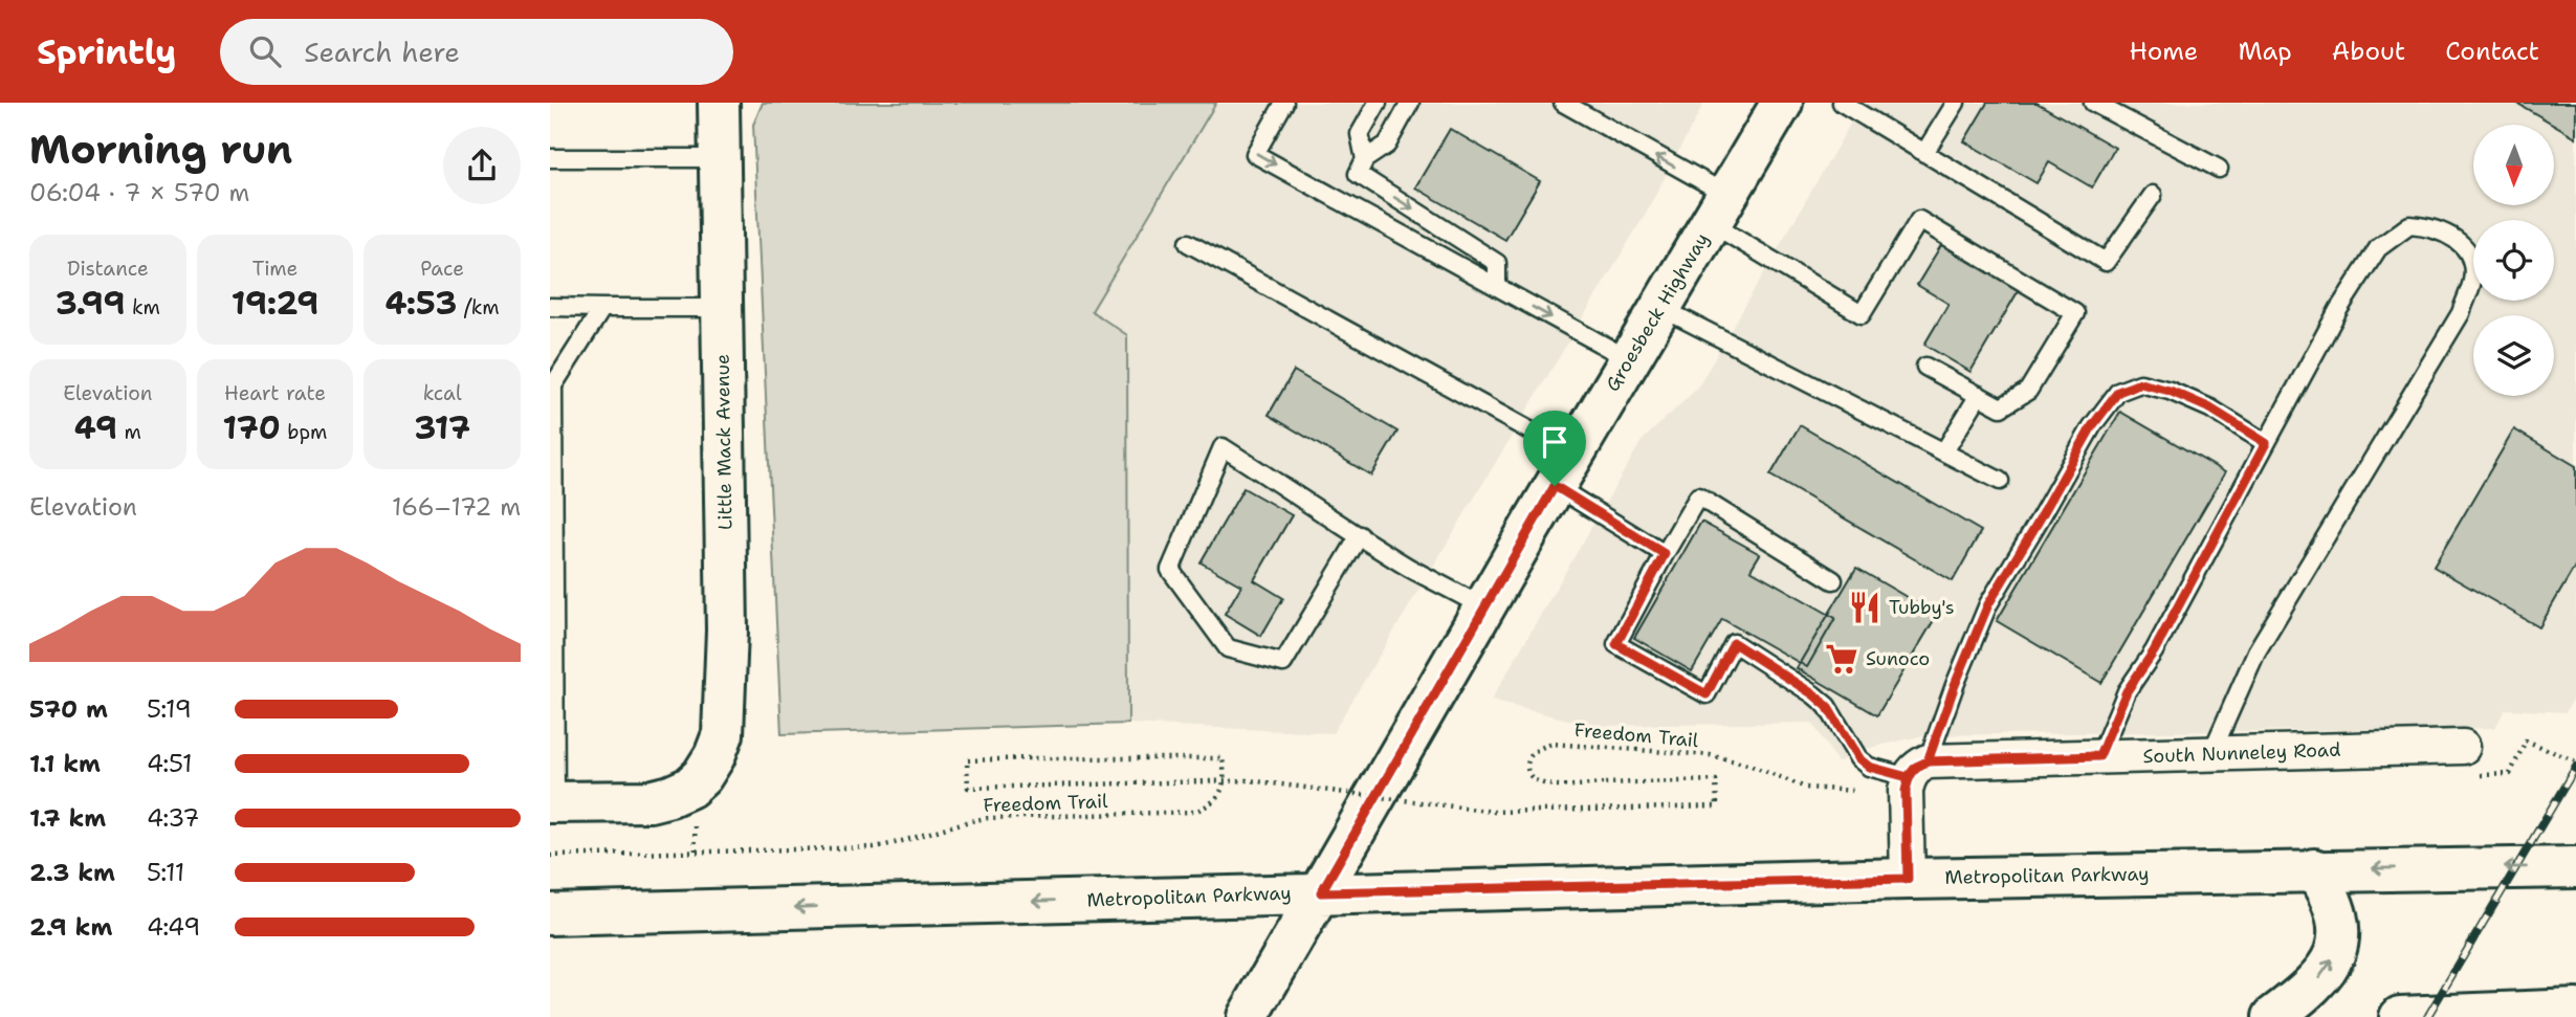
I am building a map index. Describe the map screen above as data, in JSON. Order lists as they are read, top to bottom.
{
  "streets": {
    "main road": ["Groesbeck Highway", "Little Mack Avenue", "Metropolitan Parkway"],
    "street": ["South Nunneley Road"],
    "path": ["Freedom Trail"]
  },
  "crossings": [
    ["Groesbeck Highway", "Metropolitan Parkway"]
  ],
  "one_way": ["Metropolitan Parkway"],
  "places": {
    "restaurant": ["Tubby's"],
    "supermarket": ["Sunoco"]
  },
  "north": "bottom",
  "page": {
    "header": "Sprintly",
    "search": "Search here",
    "nav": [
      "Home",
      "Map",
      "About",
      "Contact"
    ],
    "heading": ["Morning run", "06:04 · 7 × 570 m"],
    "stats": [
      ["Distance", "3.99 km"],
      ["Time", "19:29"],
      ["Pace", "4:53 /km"],
      ["Elevation", "49 m"],
      ["Heart rate", "170 bpm"],
      ["kcal", "317"]
    ],
    "chart": ["Elevation", "166–172 m"],
    "list": [
      {
        "name": "570 m",
        "note": "5:19"
      },
      {
        "name": "1.1 km",
        "note": "4:51"
      },
      {
        "name": "1.7 km",
        "note": "4:37"
      },
      {
        "name": "2.3 km",
        "note": "5:11"
      },
      {
        "name": "2.9 km",
        "note": "4:49"
      }
    ]
  }
}
